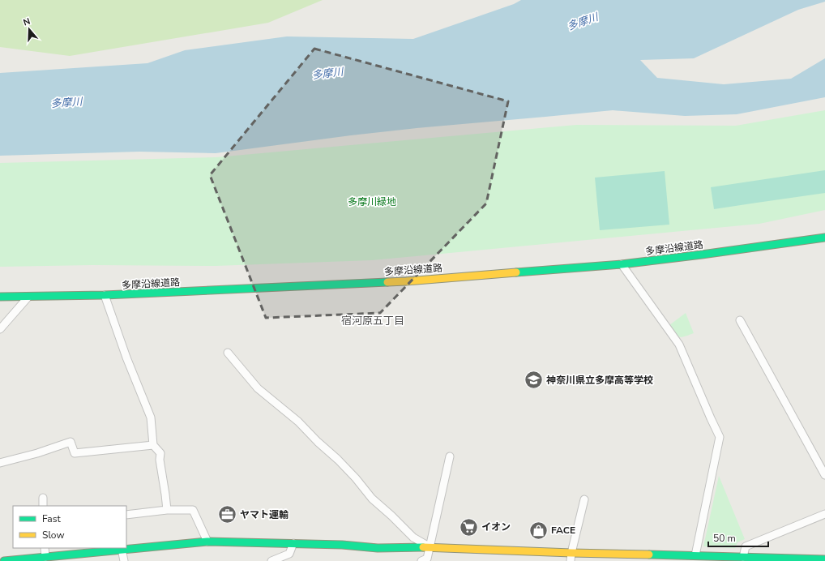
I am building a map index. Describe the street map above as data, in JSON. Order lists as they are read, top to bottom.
{
  "streets": {
    "main road": ["多摩沿線道路"]
  },
  "districts": ["宿河原五丁目"],
  "water": ["多摩川"],
  "parks": ["多摩川緑地"],
  "places": {
    "school or university": ["神奈川県立多摩高等学校"],
    "office": ["ヤマト運輸"],
    "supermarket": ["イオン"],
    "shop": ["FACE"]
  },
  "legend": ["Fast", "Slow"],
  "scale_bar": "50 m",
  "north": "top"
}
